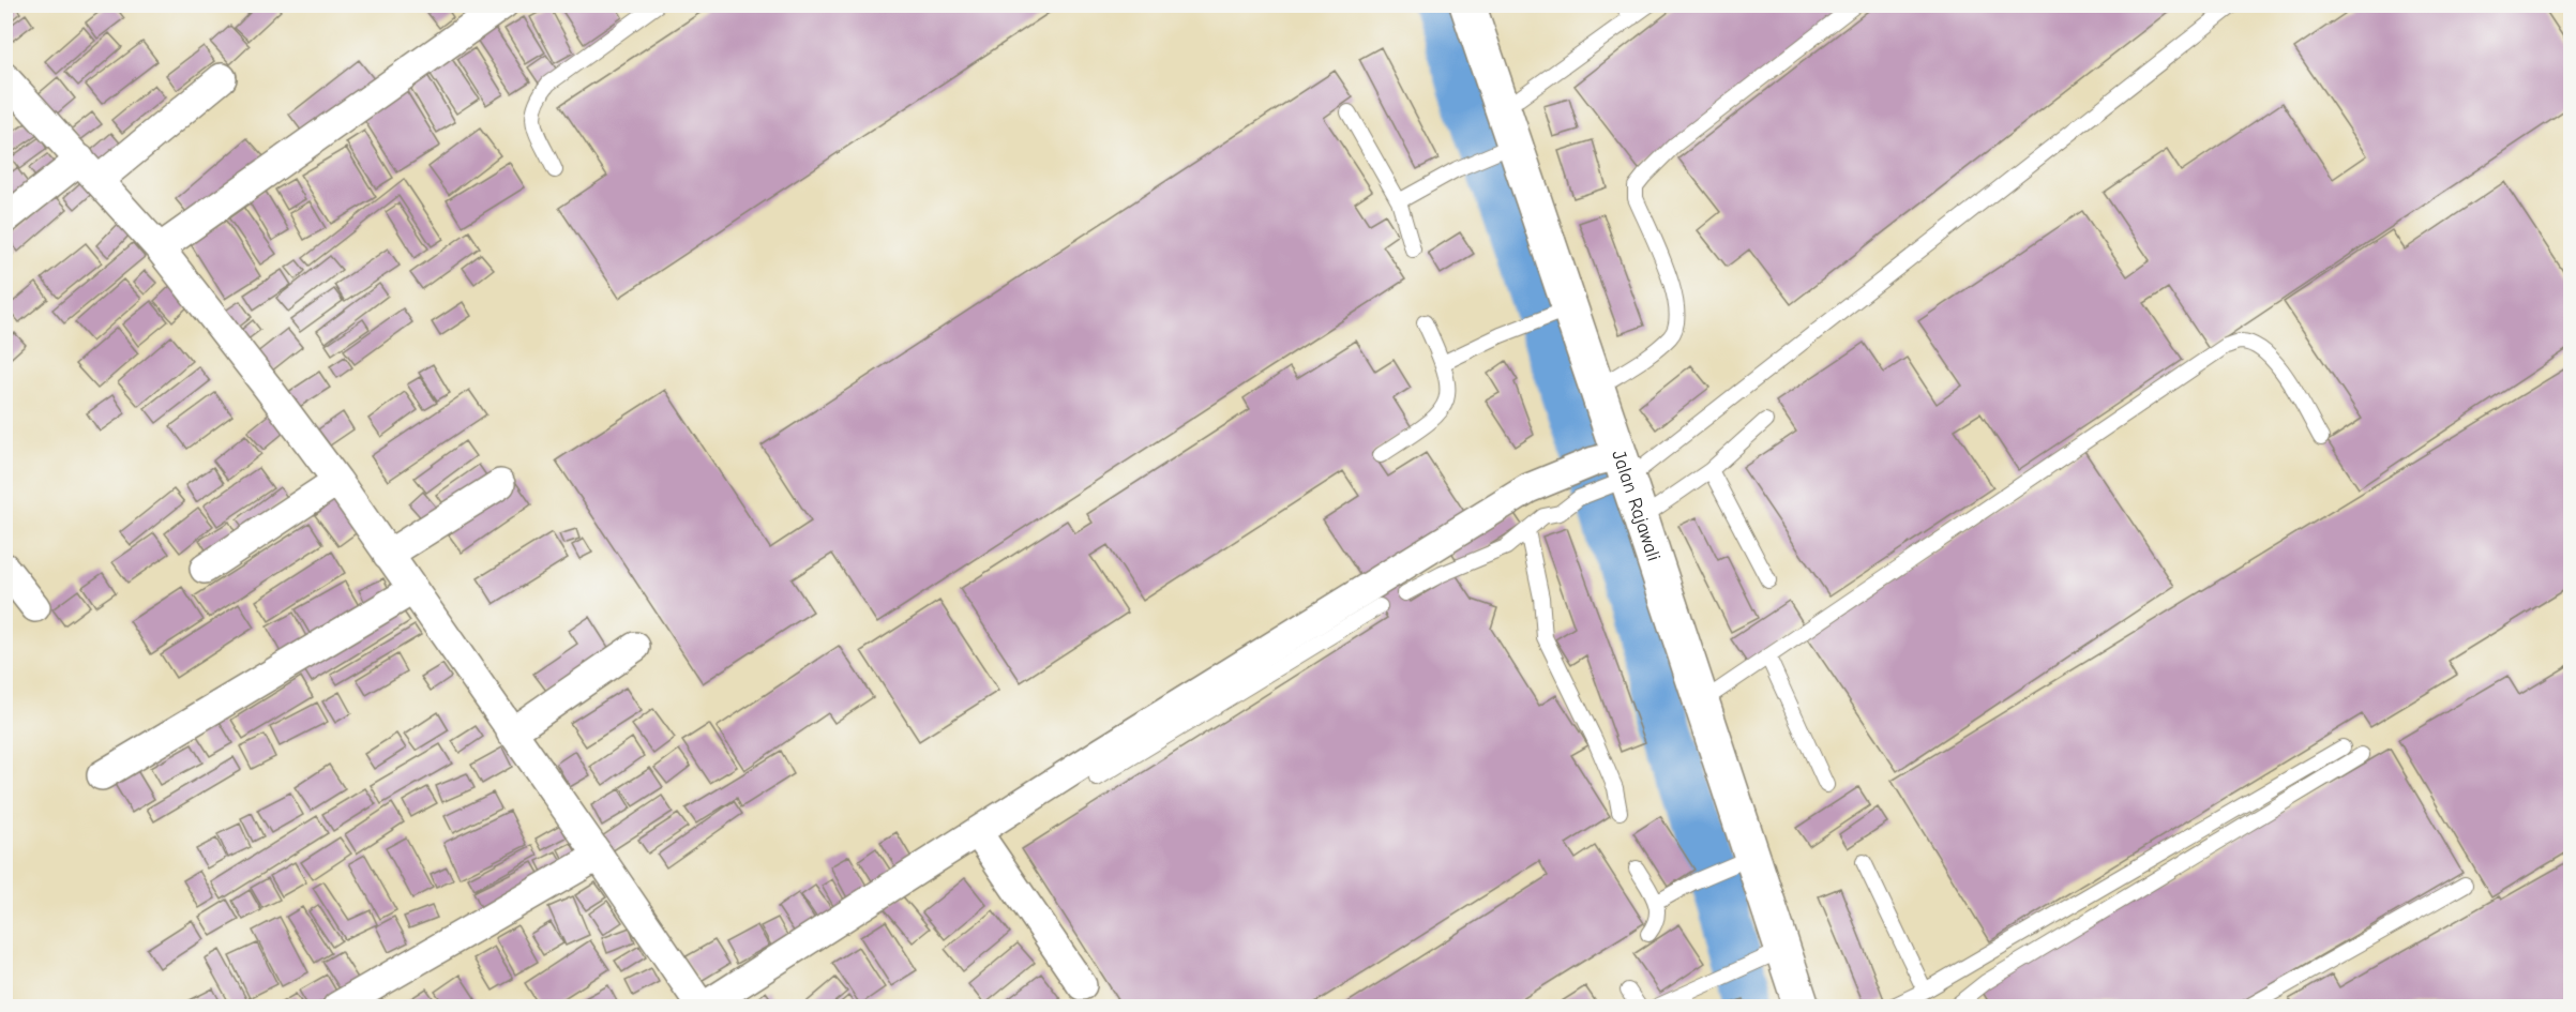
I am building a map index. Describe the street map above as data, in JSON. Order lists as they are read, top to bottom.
{
  "streets": {
    "street": ["Jalan Rajawali"]
  }
}
